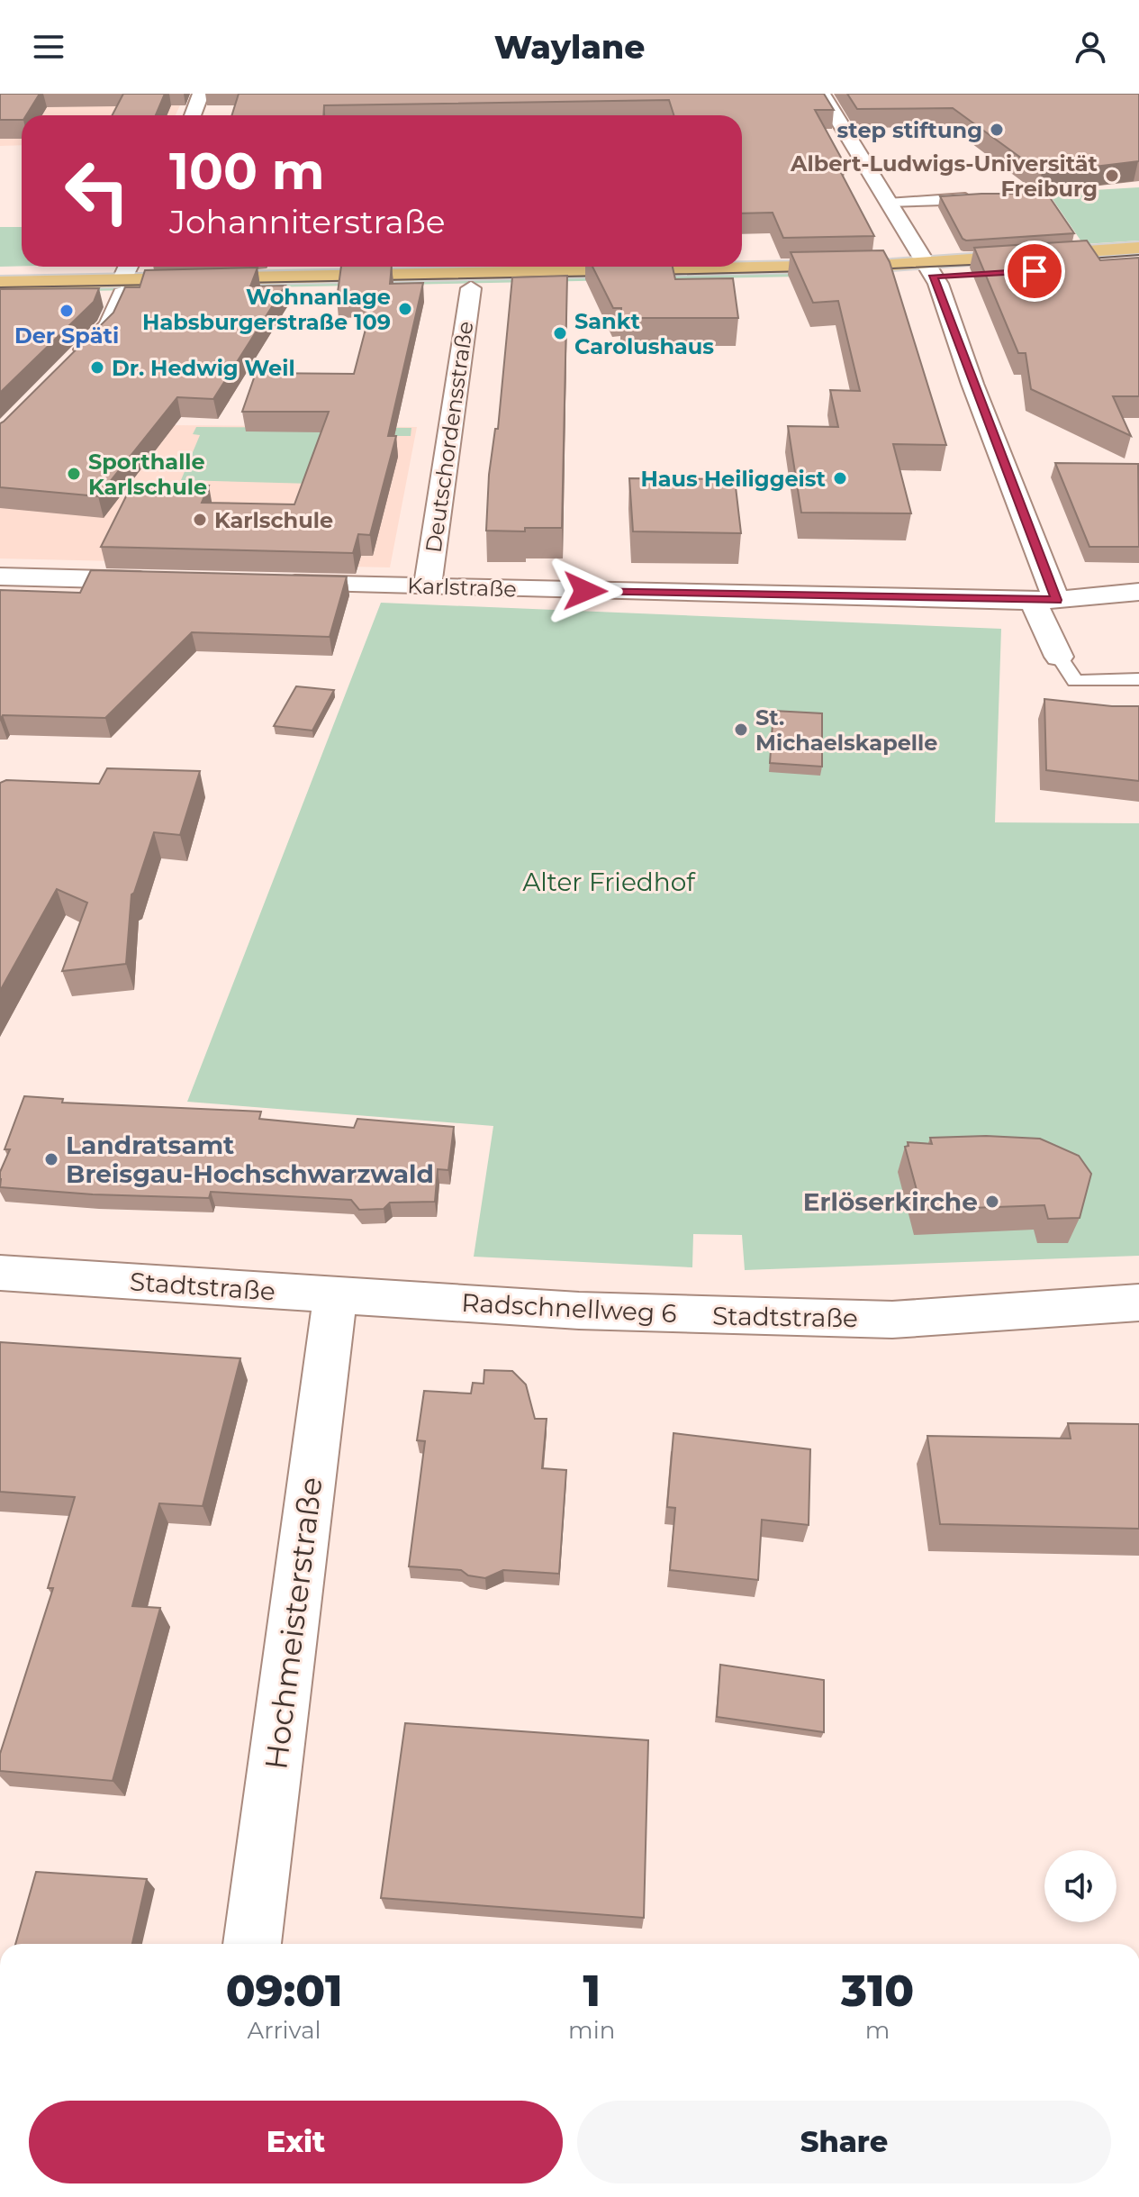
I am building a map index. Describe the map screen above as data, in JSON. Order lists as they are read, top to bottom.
{
  "streets": {
    "street": [
      "Deutschordensstraße",
      "Karlstraße",
      "Stadtstraße",
      "Radschnellweg 6",
      "Hochmeisterstraße"
    ]
  },
  "crossings": [
    ["Deutschordensstraße", "Karlstraße"],
    ["Stadtstraße", "Radschnellweg 6"],
    ["Stadtstraße", "Hochmeisterstraße"],
    ["Radschnellweg 6", "Hochmeisterstraße"]
  ],
  "parks": ["Alter Friedhof"],
  "places": [
    "step stiftung",
    "Albert-Ludwigs-Universität Freiburg",
    "Wohnanlage Habsburgerstraße 109",
    "Der Späti",
    "Sankt Carolushaus",
    "Dr. Hedwig Weil",
    "Sporthalle Karlschule",
    "Haus Heiliggeist",
    "Karlschule",
    "St. Michaelskapelle",
    "Landratsamt Breisgau-Hochschwarzwald",
    "Erlöserkirche"
  ],
  "page": {
    "header": "Waylane",
    "turn": ["100 m", "Johanniterstraße"],
    "eta": [
      "09:01",
      "Arrival",
      "1",
      "min",
      "310",
      "m"
    ],
    "buttons": ["Exit", "Share"]
  }
}
